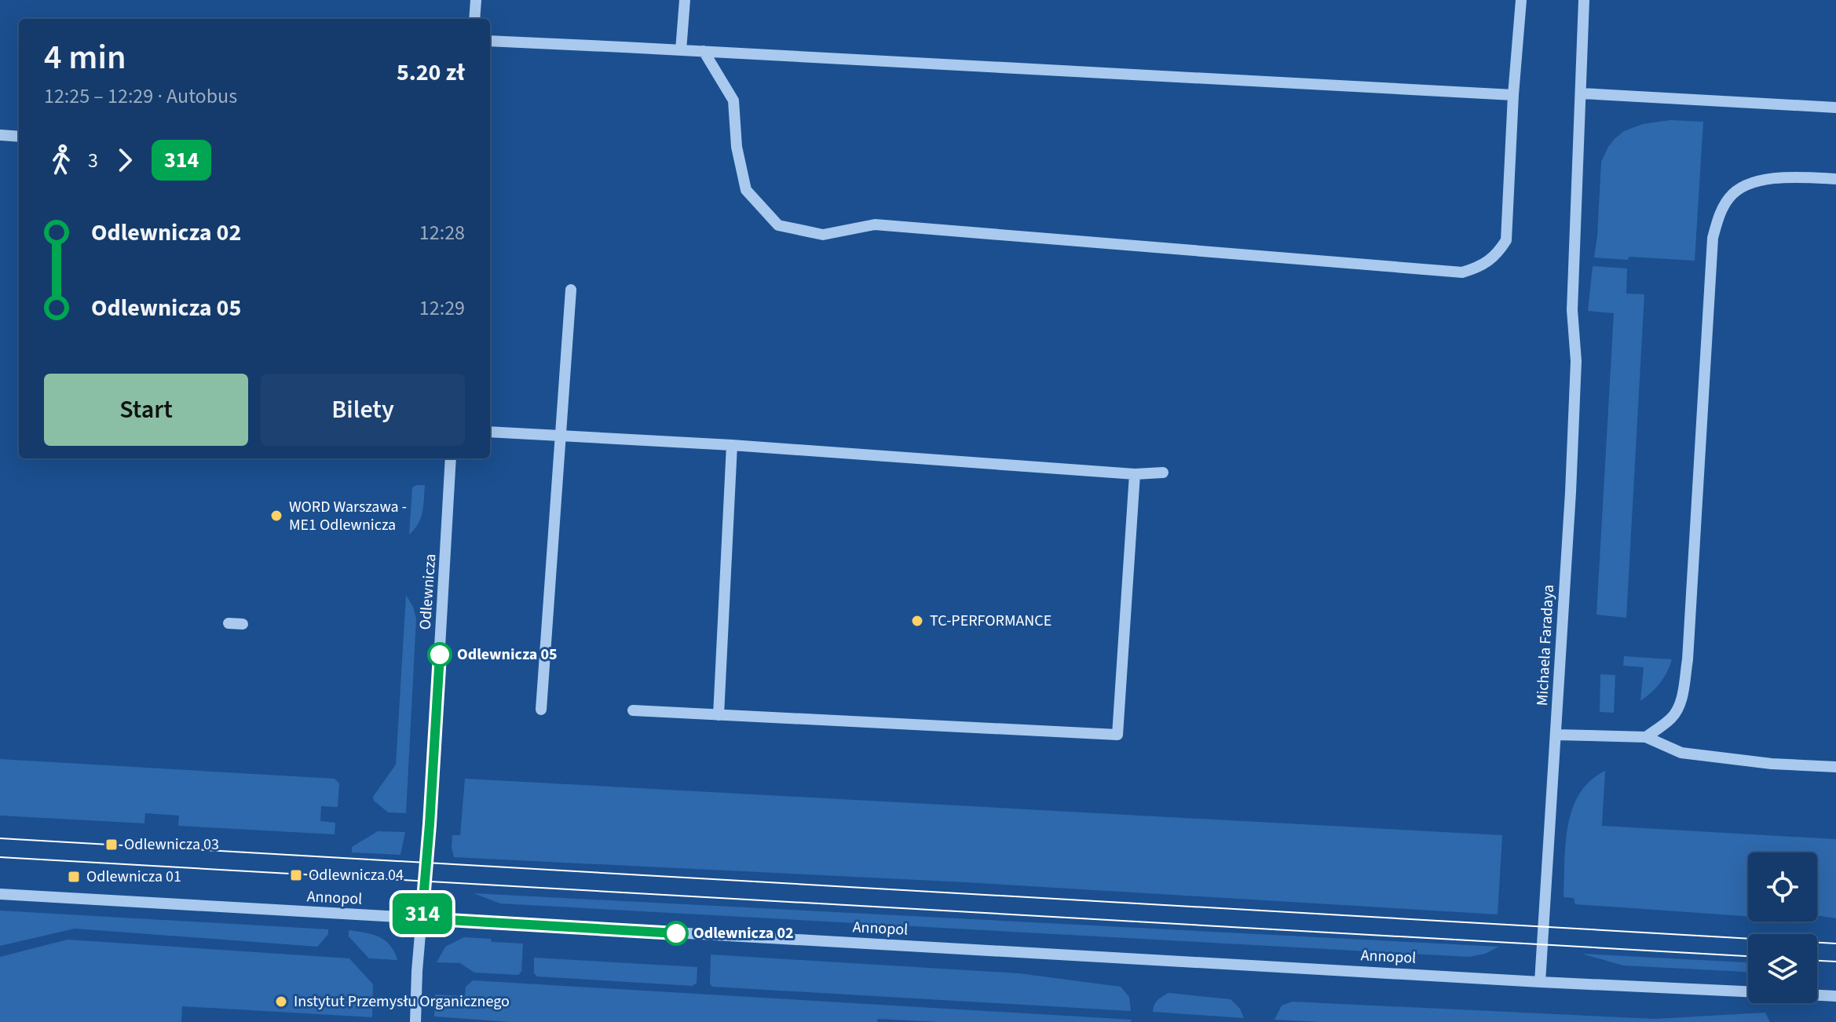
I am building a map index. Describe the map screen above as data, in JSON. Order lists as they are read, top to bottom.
{
  "streets": {
    "street": ["Odlewnicza", "Michaela Faradaya", "Annopol"]
  },
  "crossings": [
    ["Odlewnicza", "Annopol"],
    ["Michaela Faradaya", "Annopol"]
  ],
  "places": {
    "other": [
      "WORD Warszawa - ME1 Odlewnicza",
      "TC-PERFORMANCE",
      "Odlewnicza 05",
      "Odlewnicza 02",
      "Instytut Przemysłu Organicznego"
    ],
    "transit": ["Odlewnicza 03", "Odlewnicza 04", "Odlewnicza 01"]
  },
  "lines": ["bus line 314"],
  "page": {
    "on_map": "314",
    "heading": ["4 min", "12:25 – 12:29 · Autobus", "5.20 zł"],
    "legs": ["3", "314"],
    "list": [
      {
        "name": "Odlewnicza 02",
        "value": "12:28"
      },
      {
        "name": "Odlewnicza 05",
        "value": "12:29"
      }
    ],
    "buttons": ["Start", "Bilety"]
  }
}
